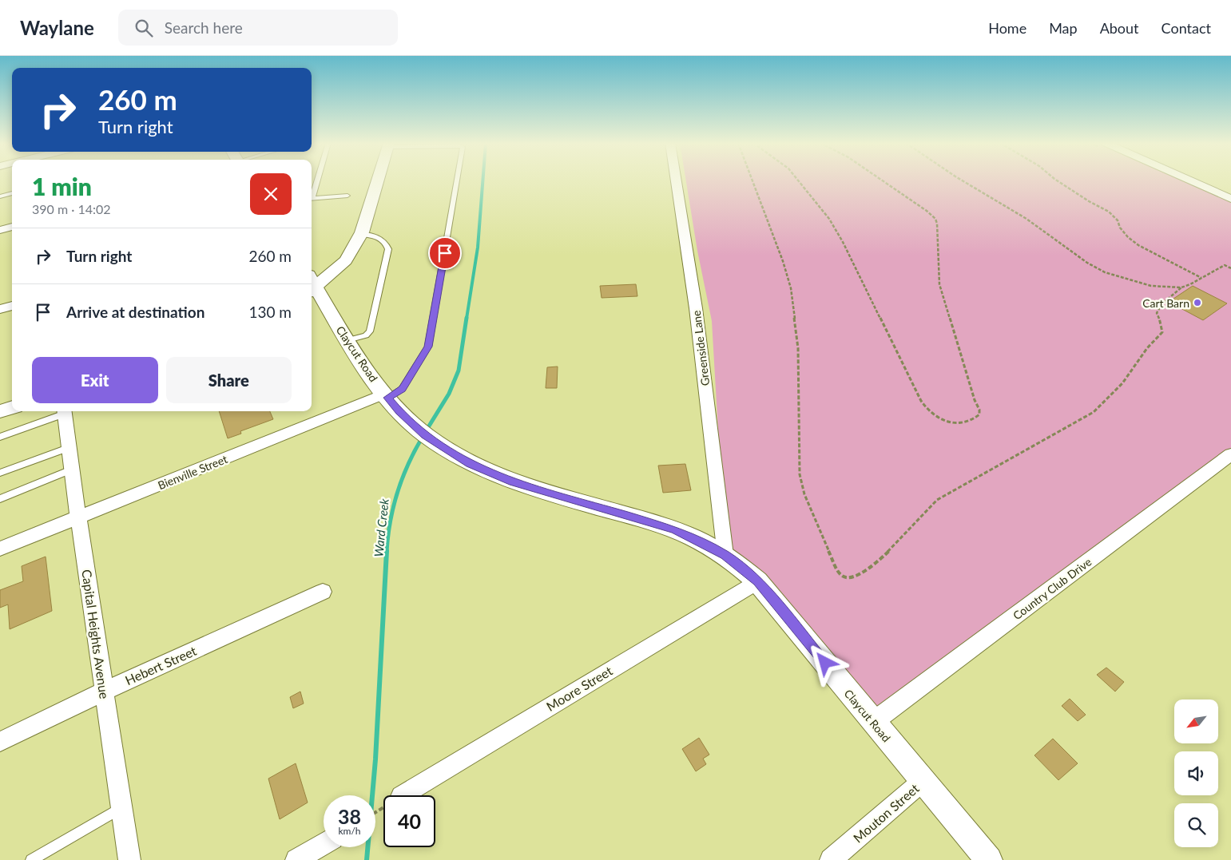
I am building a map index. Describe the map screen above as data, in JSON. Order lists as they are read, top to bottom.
{
  "streets": {
    "street": [
      "Greenside Lane",
      "Claycut Road",
      "Bienville Street",
      "Country Club Drive",
      "Capital Heights Avenue",
      "Hebert Street",
      "Moore Street",
      "Mouton Street"
    ]
  },
  "crossings": [
    ["Greenside Lane", "Claycut Road"],
    ["Claycut Road", "Bienville Street"],
    ["Claycut Road", "Country Club Drive"],
    ["Claycut Road", "Moore Street"],
    ["Claycut Road", "Mouton Street"],
    ["Bienville Street", "Capital Heights Avenue"],
    ["Capital Heights Avenue", "Hebert Street"]
  ],
  "water": ["Ward Creek"],
  "places": ["Cart Barn"],
  "north": "bottom left",
  "page": {
    "header": "Waylane",
    "search": "Search here",
    "nav": [
      "Home",
      "Map",
      "About",
      "Contact"
    ],
    "turn": ["260 m", "Turn right"],
    "heading": ["1 min", "390 m · 14:02"],
    "list": [
      {
        "name": "Turn right",
        "value": "260 m"
      },
      {
        "name": "Arrive at destination",
        "value": "130 m"
      }
    ],
    "buttons": ["Exit", "Share"],
    "speed": "38 km/h",
    "limit": "40"
  }
}
